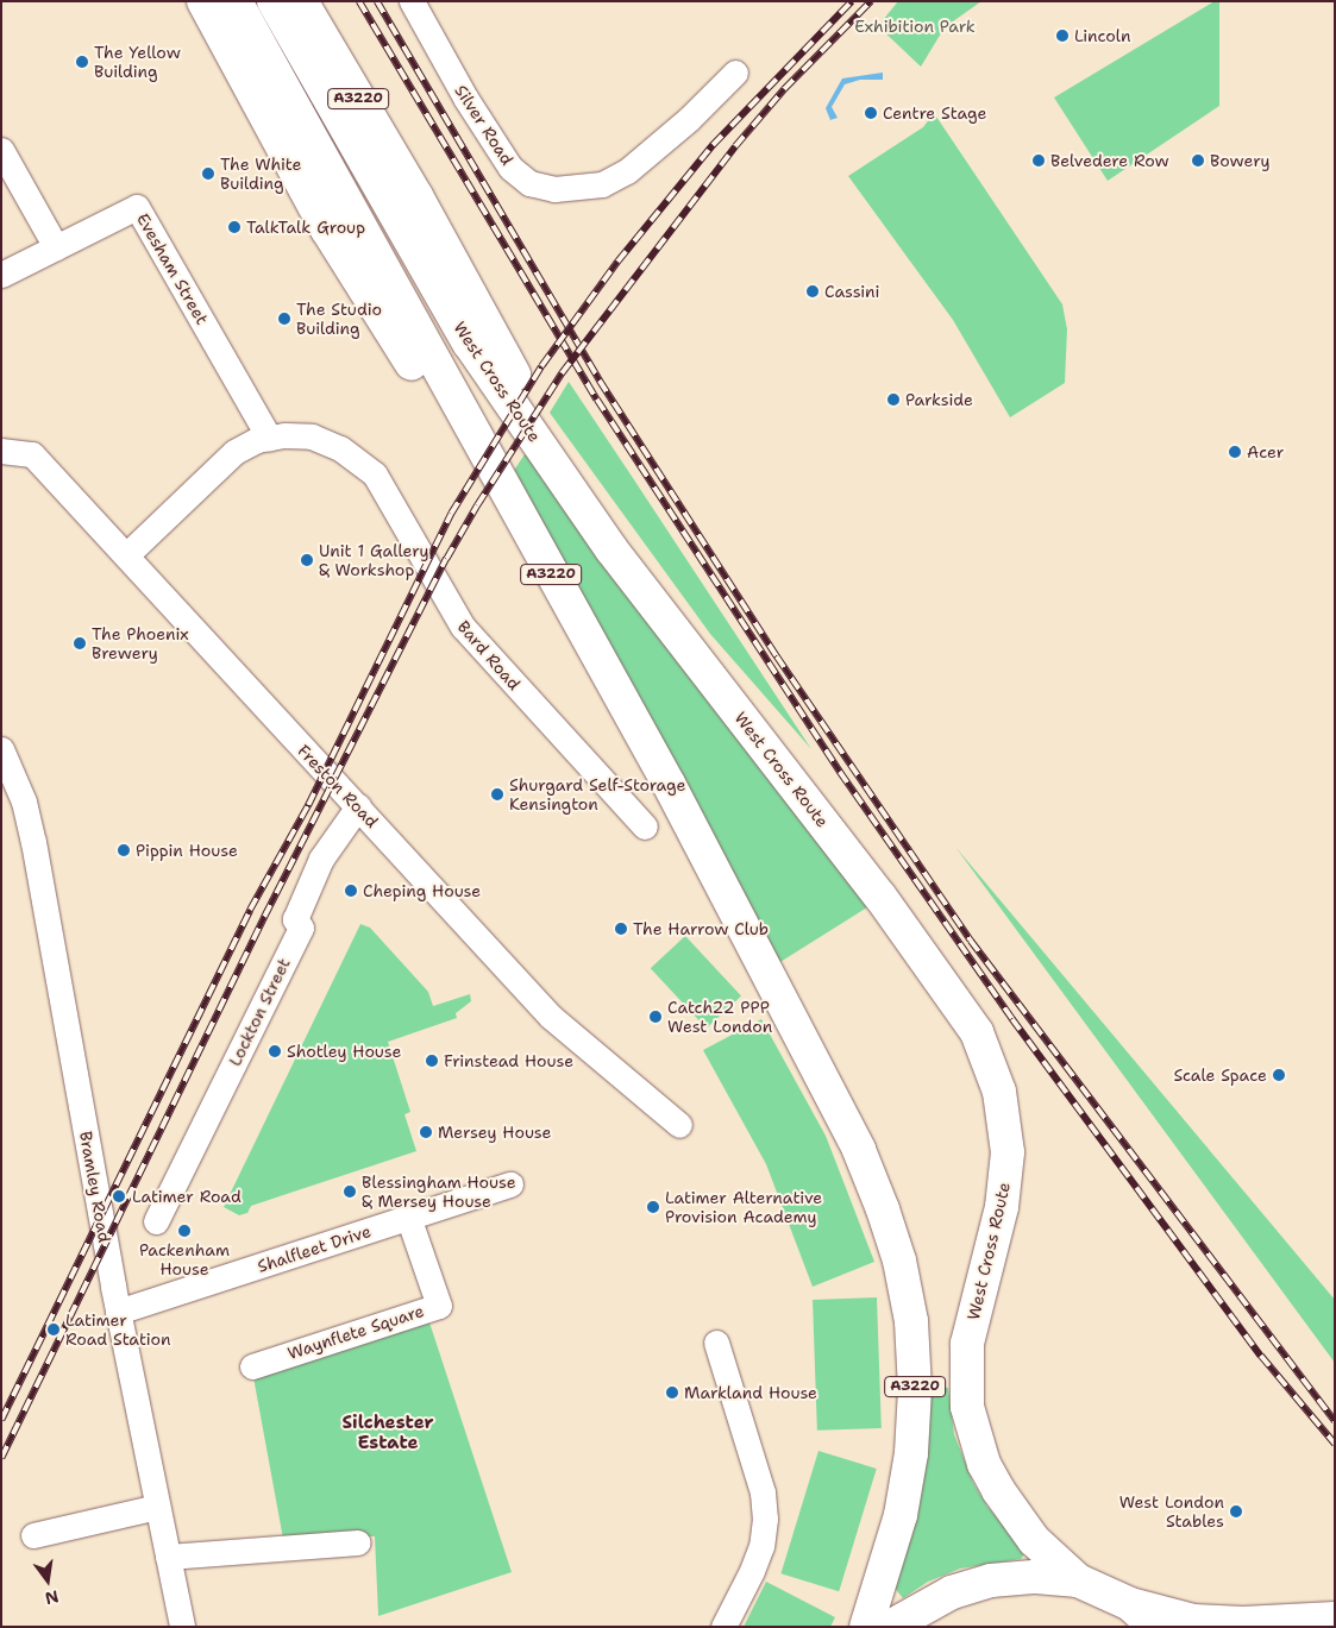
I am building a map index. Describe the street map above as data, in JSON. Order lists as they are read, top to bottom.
{
  "streets": {
    "highway": ["A3220", "West Cross Route"],
    "street": [
      "Silver Road",
      "Evesham Street",
      "Bard Road",
      "Freston Road",
      "Lockton Street",
      "Bramley Road",
      "Shalfleet Drive",
      "Waynflete Square"
    ]
  },
  "crossings": [
    ["A3220", "West Cross Route"],
    ["Evesham Street", "Bard Road"],
    ["Bard Road", "Freston Road"],
    ["Freston Road", "Lockton Street"],
    ["Bramley Road", "Shalfleet Drive"],
    ["Shalfleet Drive", "Waynflete Square"]
  ],
  "districts": ["Silchester Estate"],
  "parks": ["Exhibition Park"],
  "places": [
    "Lincoln",
    "The Yellow Building",
    "Centre Stage",
    "Belvedere Row",
    "Bowery",
    "The White Building",
    "TalkTalk Group",
    "Cassini",
    "The Studio Building",
    "Parkside",
    "Acer",
    "Unit 1 Gallery & Workshop",
    "The Phoenix Brewery",
    "Shurgard Self-Storage Kensington",
    "Pippin House",
    "Cheping House",
    "The Harrow Club",
    "Catch22 PPP West London",
    "Shotley House",
    "Frinstead House",
    "Scale Space",
    "Mersey House",
    "Blessingham House & Mersey House",
    "Latimer Road",
    "Latimer Alternative Provision Academy",
    "Packenham House",
    "Latimer Road Station",
    "Markland House",
    "West London Stables"
  ],
  "north": "bottom"
}
